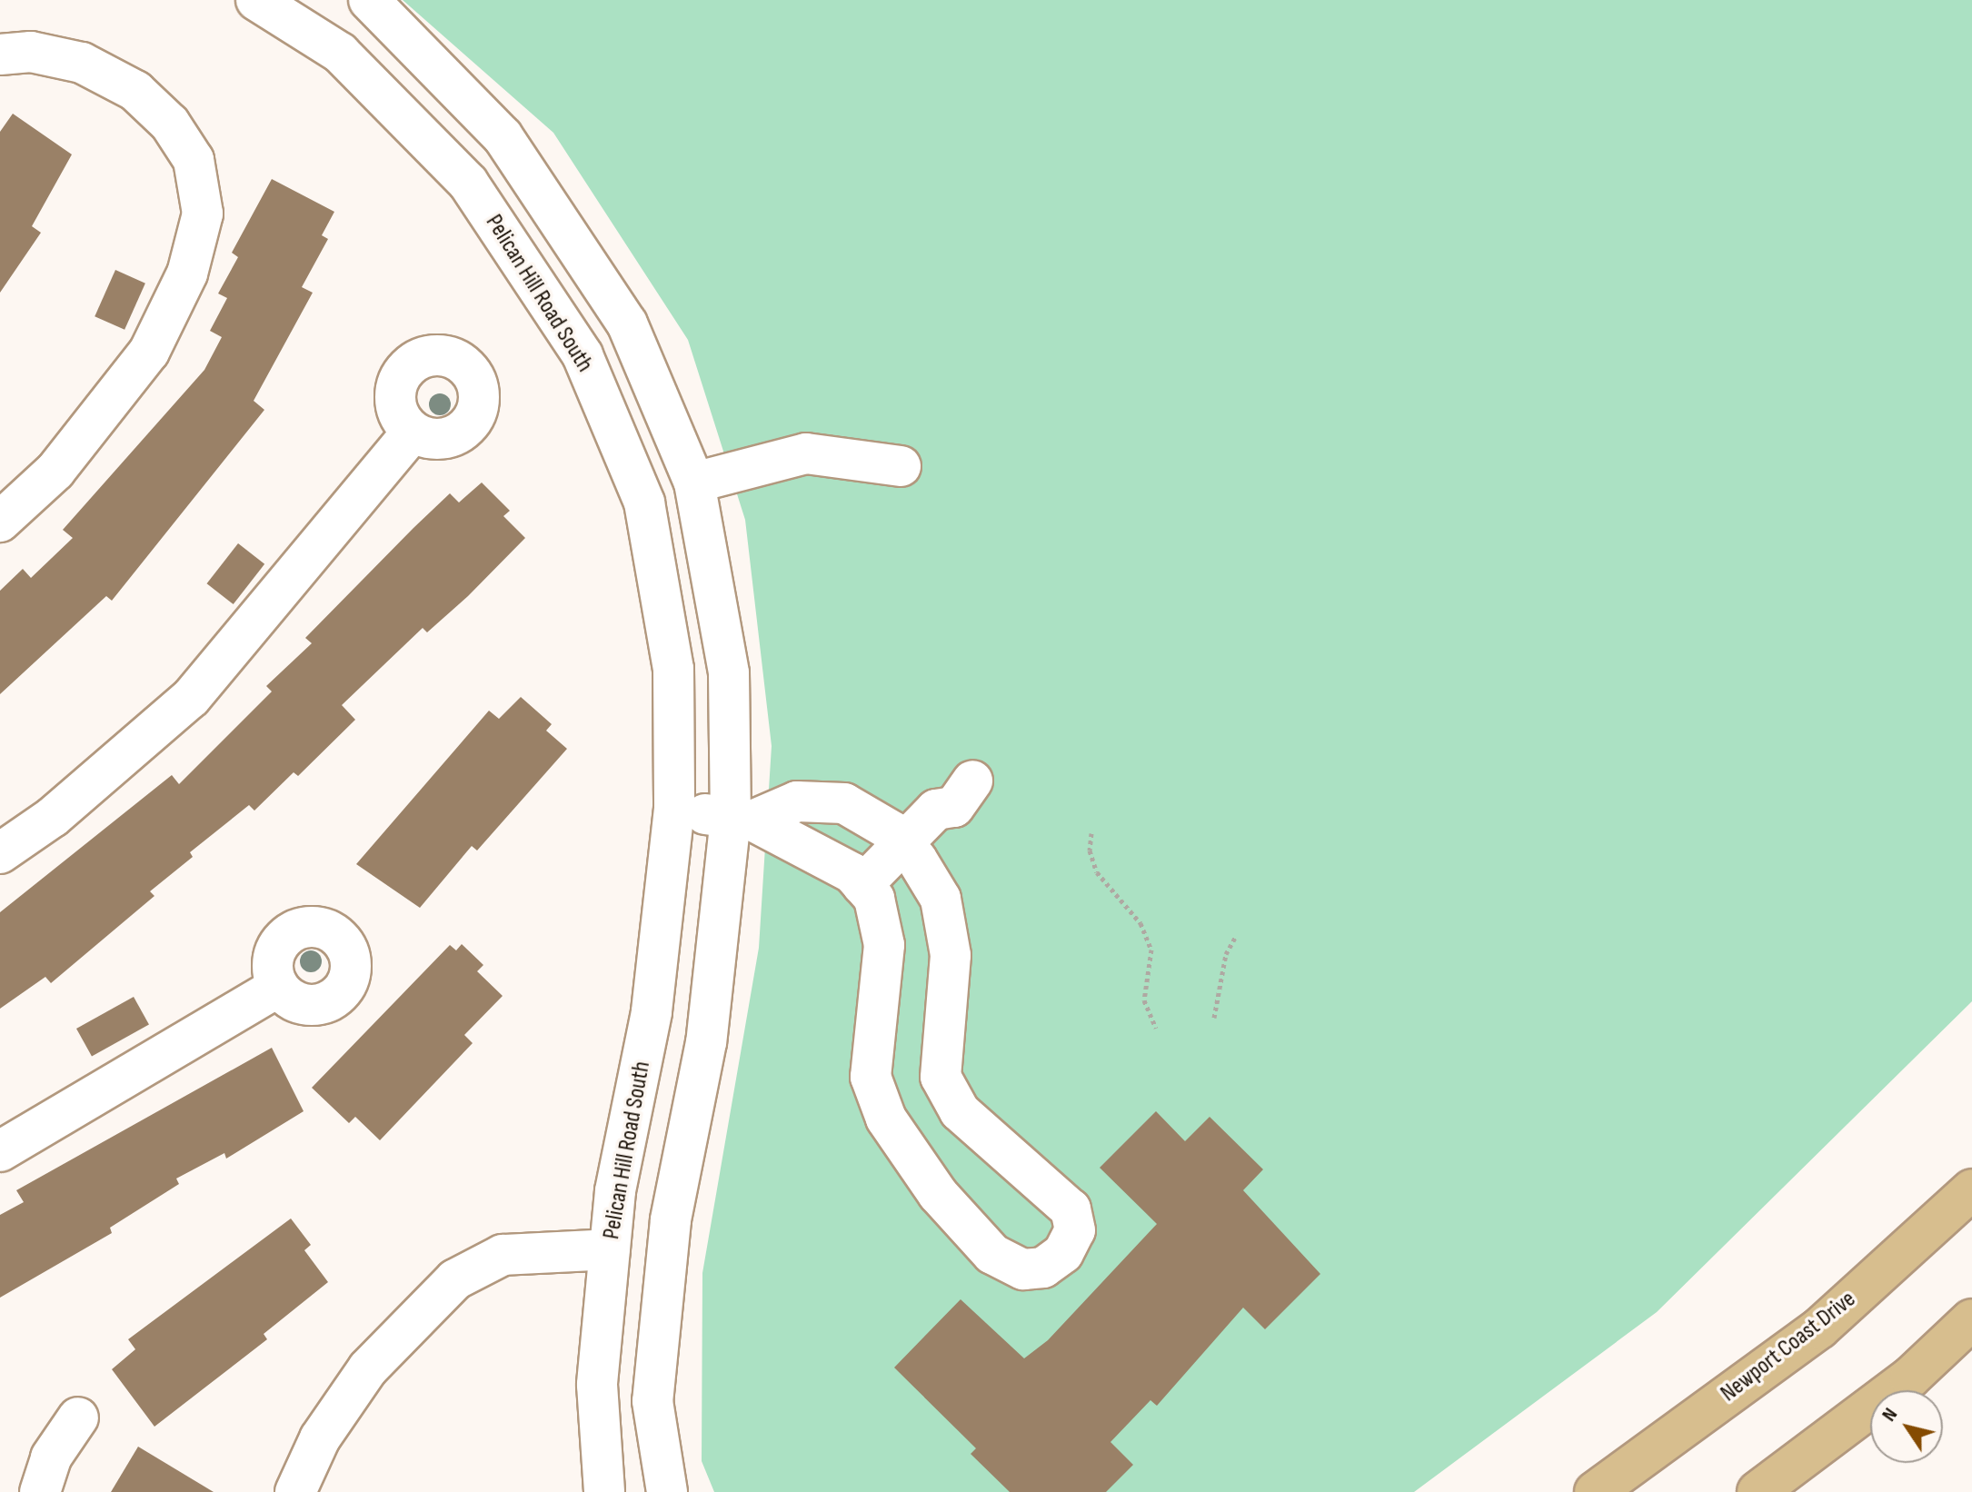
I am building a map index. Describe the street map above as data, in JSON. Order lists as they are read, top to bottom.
{
  "streets": {
    "main road": ["Newport Coast Drive"],
    "street": ["Pelican Hill Road South"]
  },
  "north": "top left"
}
